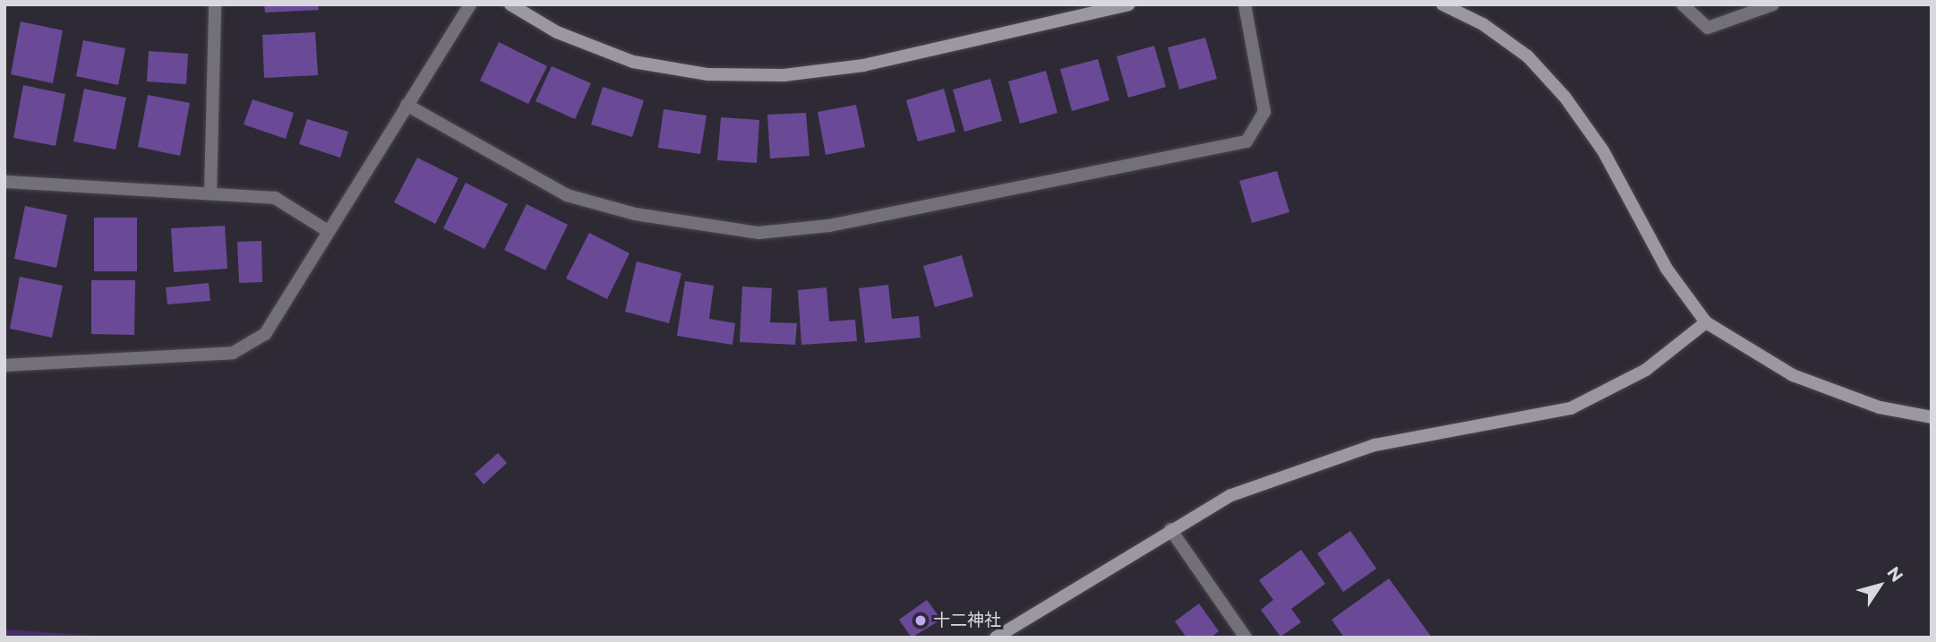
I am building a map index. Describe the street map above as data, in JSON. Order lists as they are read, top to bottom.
{
  "places": ["十二神社"],
  "north": "top right"
}
